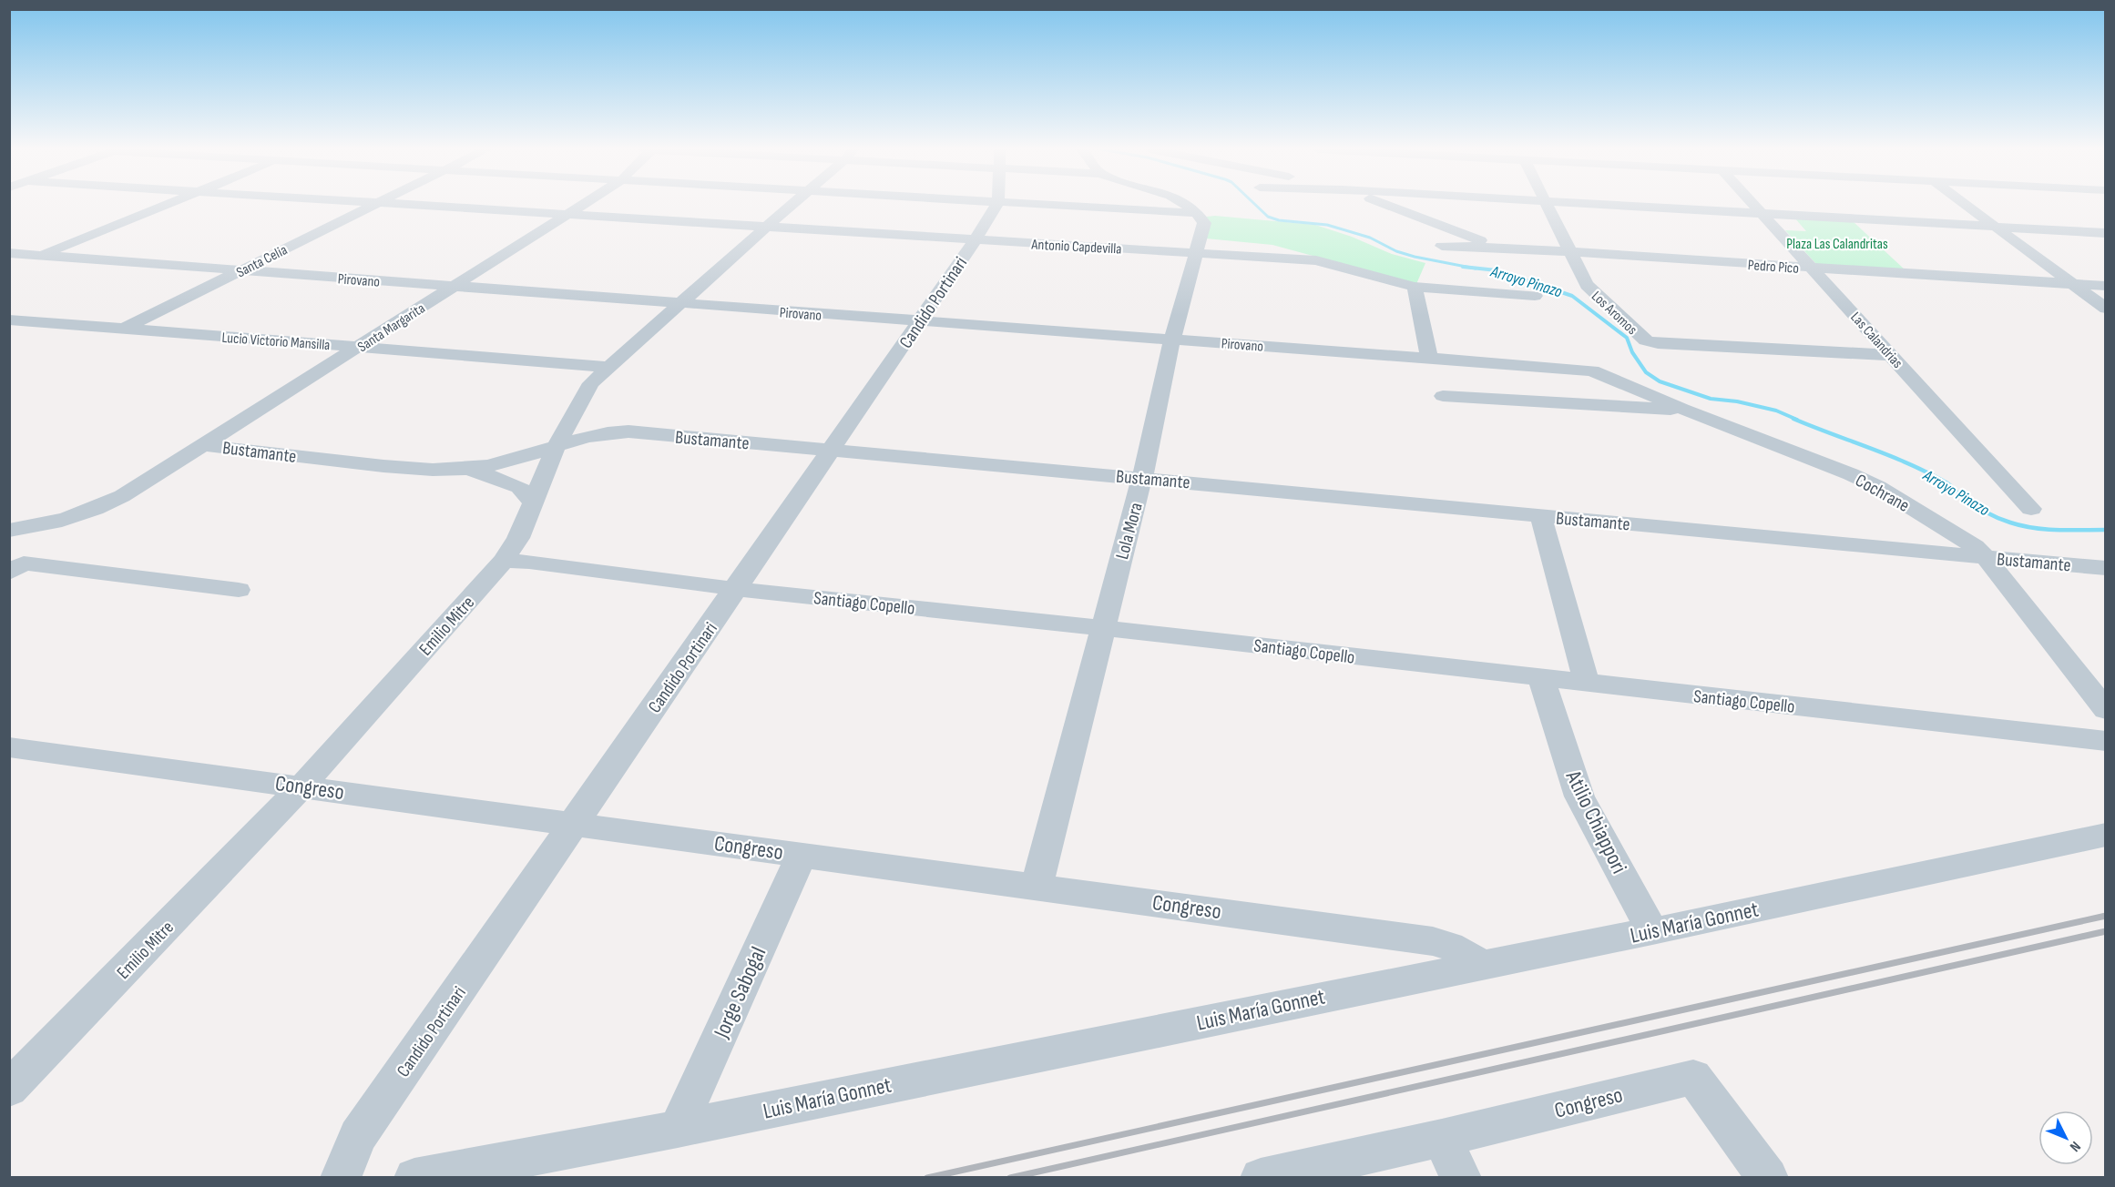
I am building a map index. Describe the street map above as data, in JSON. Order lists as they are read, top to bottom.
{
  "streets": {
    "street": [
      "Antonio Capdevilla",
      "Santa Celia",
      "Pedro Pico",
      "Pirovano",
      "Candido Portinari",
      "Los Aromos",
      "Santa Margarita",
      "Las Calandrias",
      "Lucio Victorio Mansilla",
      "Bustamante",
      "Cochrane",
      "Lola Mora",
      "Santiago Copello",
      "Emilio Mitre",
      "Congreso",
      "Atilio Chiappori",
      "Luis María Gonnet",
      "Jorge Sabogal"
    ]
  },
  "crossings": [
    ["Antonio Capdevilla", "Candido Portinari"],
    ["Antonio Capdevilla", "Santa Margarita"],
    ["Antonio Capdevilla", "Lola Mora"],
    ["Antonio Capdevilla", "Emilio Mitre"],
    ["Santa Celia", "Pirovano"],
    ["Santa Celia", "Lucio Victorio Mansilla"],
    ["Pedro Pico", "Los Aromos"],
    ["Pedro Pico", "Las Calandrias"],
    ["Pirovano", "Candido Portinari"],
    ["Pirovano", "Santa Margarita"],
    ["Pirovano", "Cochrane"],
    ["Pirovano", "Lola Mora"],
    ["Pirovano", "Emilio Mitre"],
    ["Candido Portinari", "Bustamante"],
    ["Candido Portinari", "Santiago Copello"],
    ["Candido Portinari", "Congreso"],
    ["Los Aromos", "Las Calandrias"],
    ["Santa Margarita", "Lucio Victorio Mansilla"],
    ["Santa Margarita", "Bustamante"],
    ["Lucio Victorio Mansilla", "Emilio Mitre"],
    ["Bustamante", "Cochrane"],
    ["Bustamante", "Lola Mora"],
    ["Bustamante", "Emilio Mitre"],
    ["Lola Mora", "Santiago Copello"],
    ["Lola Mora", "Congreso"],
    ["Santiago Copello", "Emilio Mitre"],
    ["Santiago Copello", "Atilio Chiappori"],
    ["Emilio Mitre", "Congreso"],
    ["Congreso", "Luis María Gonnet"],
    ["Congreso", "Jorge Sabogal"],
    ["Atilio Chiappori", "Luis María Gonnet"],
    ["Luis María Gonnet", "Jorge Sabogal"]
  ],
  "water": ["Arroyo Pinazo"],
  "parks": ["Plaza Las Calandritas"],
  "north": "bottom right"
}
